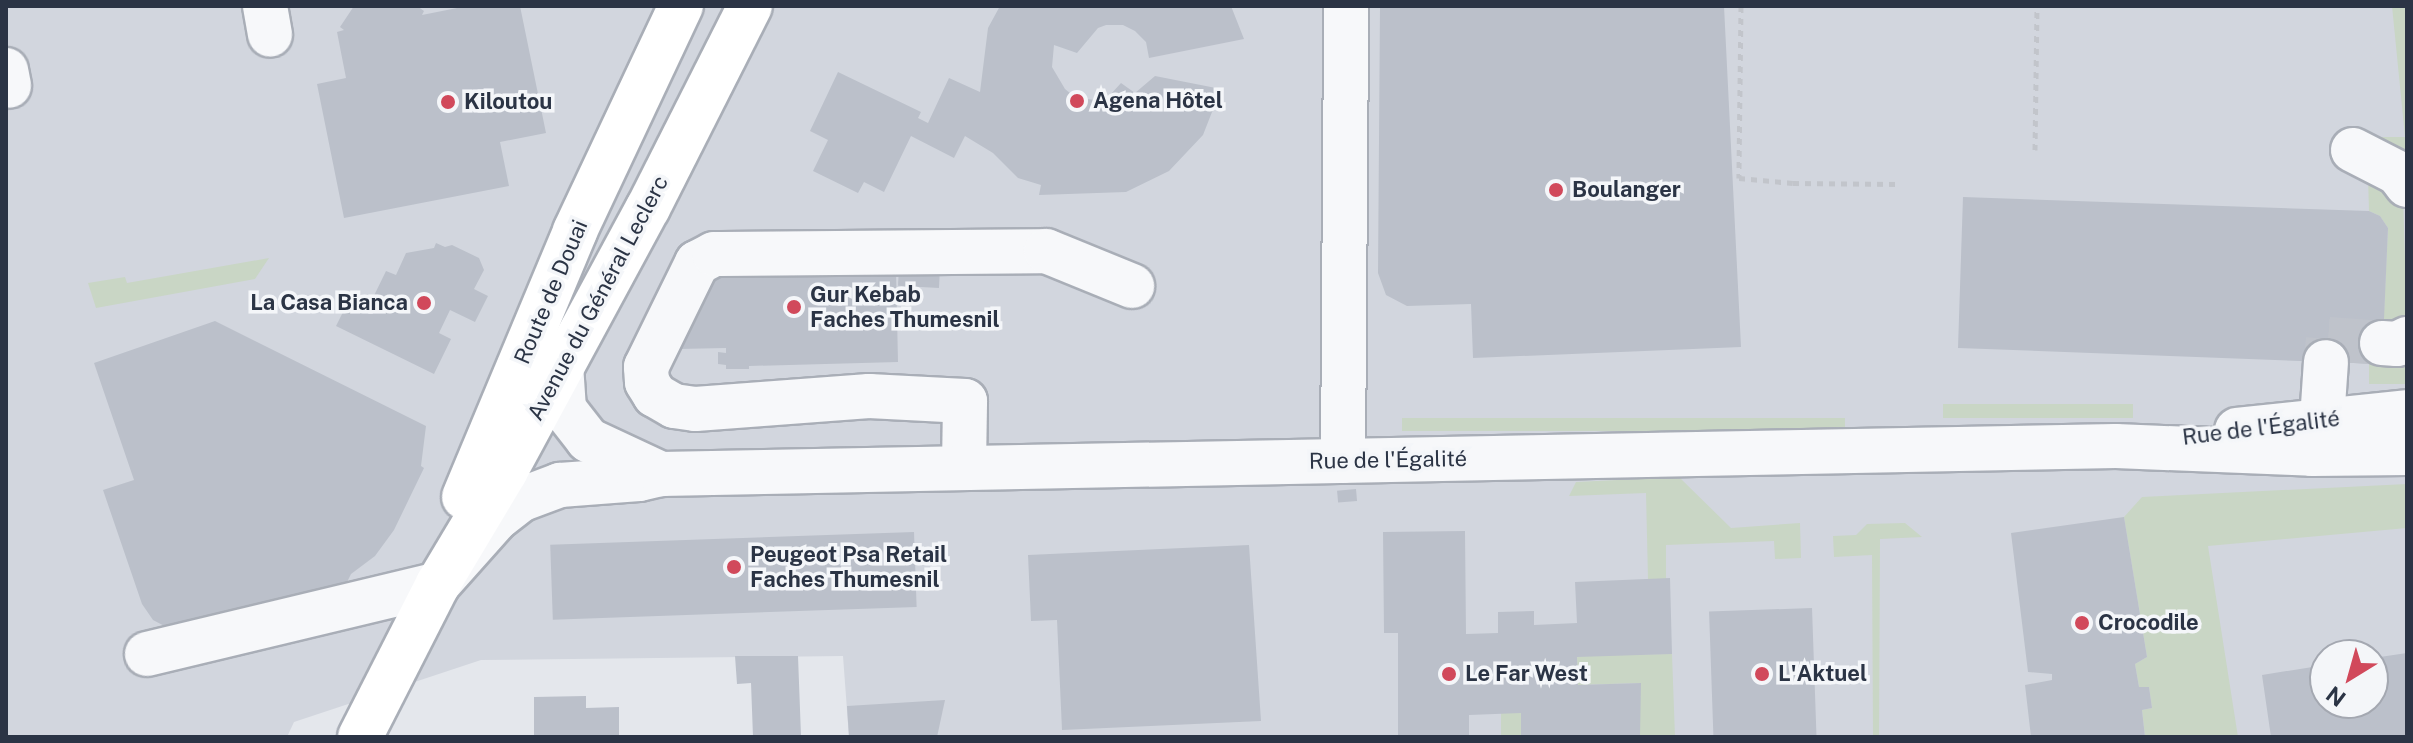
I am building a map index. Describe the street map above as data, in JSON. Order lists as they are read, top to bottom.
{
  "streets": {
    "main road": ["Route de Douai", "Avenue du Général Leclerc"],
    "street": ["Rue de l'Égalité"]
  },
  "crossings": [
    ["Route de Douai", "Avenue du Général Leclerc"],
    ["Route de Douai", "Rue de l'Égalité"],
    ["Avenue du Général Leclerc", "Rue de l'Égalité"]
  ],
  "places": [
    "Agena Hôtel",
    "Kiloutou",
    "Boulanger",
    "La Casa Bianca",
    "Gur Kebab Faches Thumesnil",
    "Peugeot Psa Retail Faches Thumesnil",
    "Crocodile",
    "Le Far West",
    "L'Aktuel"
  ],
  "north": "bottom left"
}
